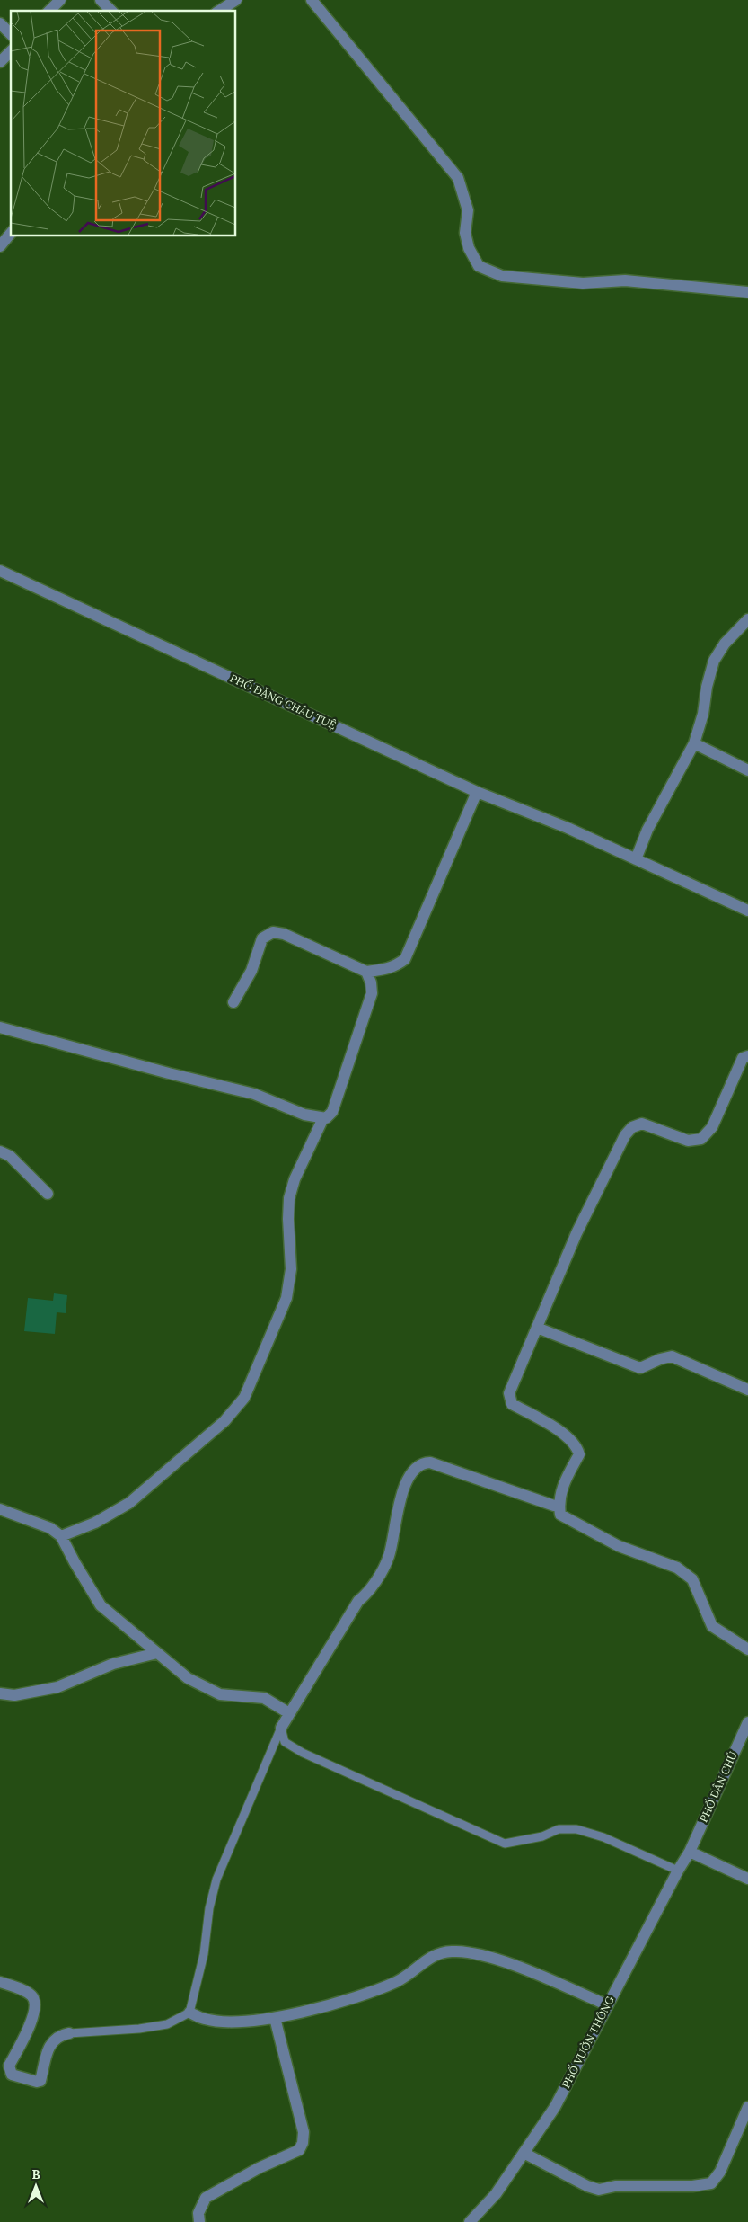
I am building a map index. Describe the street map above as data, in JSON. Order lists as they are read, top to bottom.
{
  "streets": {
    "street": ["PHỐ ĐẶNG CHÂU TUỆ", "PHỐ DÂN CHỦ", "PHỐ VƯỜN THÔNG"]
  },
  "crossings": [
    ["PHỐ DÂN CHỦ", "PHỐ VƯỜN THÔNG"]
  ],
  "north": "top"
}
